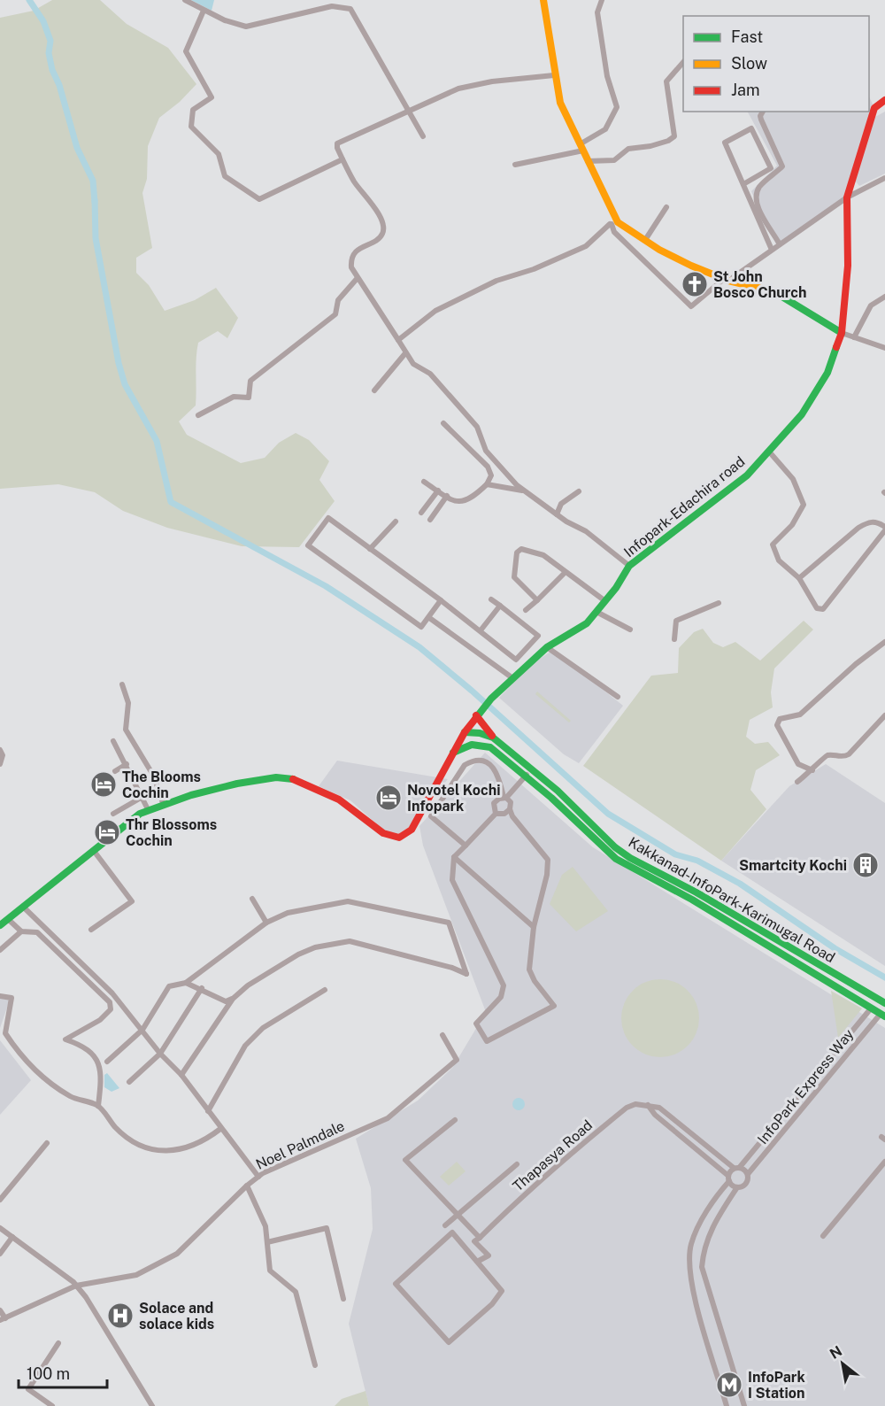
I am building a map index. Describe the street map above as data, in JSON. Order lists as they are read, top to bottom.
{
  "streets": {
    "main road": ["Infopark-Edachira road", "Kakkanad-InfoPark-Karimugal Road"],
    "street": ["InfoPark Express Way", "Noel Palmdale", "Thapasya Road"]
  },
  "crossings": [
    ["Infopark-Edachira road", "Kakkanad-InfoPark-Karimugal Road"],
    ["Kakkanad-InfoPark-Karimugal Road", "InfoPark Express Way"]
  ],
  "places": {
    "church": ["St John Bosco Church"],
    "hotel": ["The Blooms Cochin", "Novotel Kochi Infopark", "Thr Blossoms Cochin"],
    "building": ["Smartcity Kochi"],
    "hospital": ["Solace and solace kids"],
    "metro station": ["InfoPark I Station"]
  },
  "legend": ["Fast", "Slow", "Jam"],
  "scale_bar": "100 m",
  "north": "top left"
}
